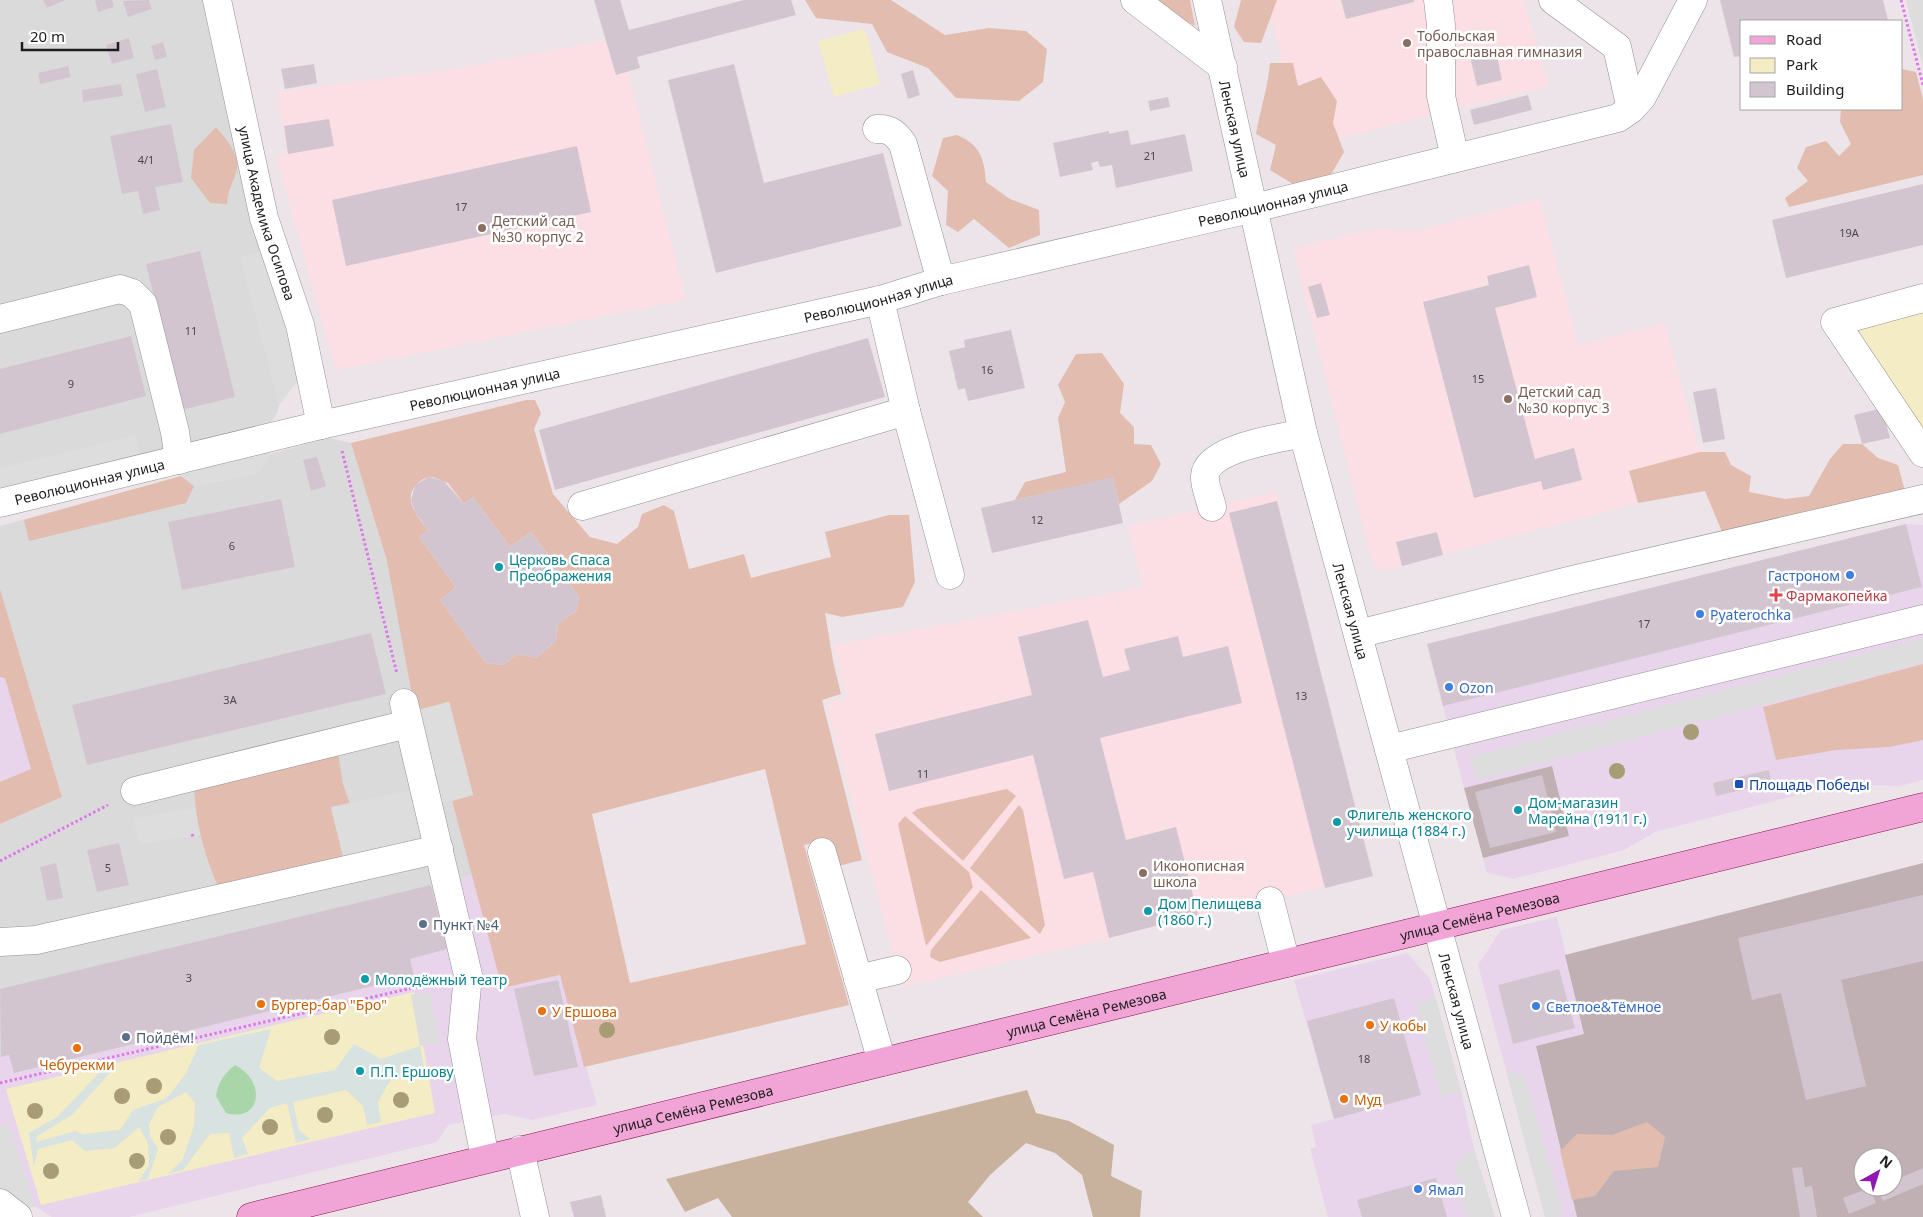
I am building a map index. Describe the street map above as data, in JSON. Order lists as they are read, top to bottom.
{
  "streets": {
    "main road": ["улица Семёна Ремезова"],
    "street": ["Ленская улица", "Революционная улица", "улица Академика Осипова"]
  },
  "crossings": [
    ["Ленская улица", "Революционная улица"],
    ["Ленская улица", "улица Семёна Ремезова"],
    ["Революционная улица", "улица Академика Осипова"]
  ],
  "places": {
    "other": [
      "Тобольская православная гимназия",
      "Детский сад №30 корпус 2",
      "Детский сад №30 корпус 3",
      "Церковь Спаса Преображения",
      "Гастроном",
      "Pyaterochka",
      "Ozon",
      "Дом-магазин Марейна (1911 г.)",
      "Флигель женского училища (1884 г.)",
      "Иконописная школа",
      "Дом Пелищева (1860 г.)",
      "Пункт №4",
      "Молодёжный театр",
      "Бургер-бар \"Бро\"",
      "Светлое&Тёмное",
      "У Ершова",
      "У кобы",
      "Пойдём!",
      "Чебурекми",
      "П.П. Ершову",
      "Муд",
      "Ямал"
    ],
    "health": ["Фармакопейка"],
    "transit": ["Площадь Победы"]
  },
  "house_numbers": [
    "21",
    "4/1",
    "17",
    "19А",
    "11",
    "16",
    "15",
    "9",
    "12",
    "6",
    "17",
    "13",
    "3А",
    "11",
    "5",
    "3",
    "18"
  ],
  "legend": ["Road", "Park", "Building"],
  "scale_bar": "20 m",
  "north": "top right"
}
